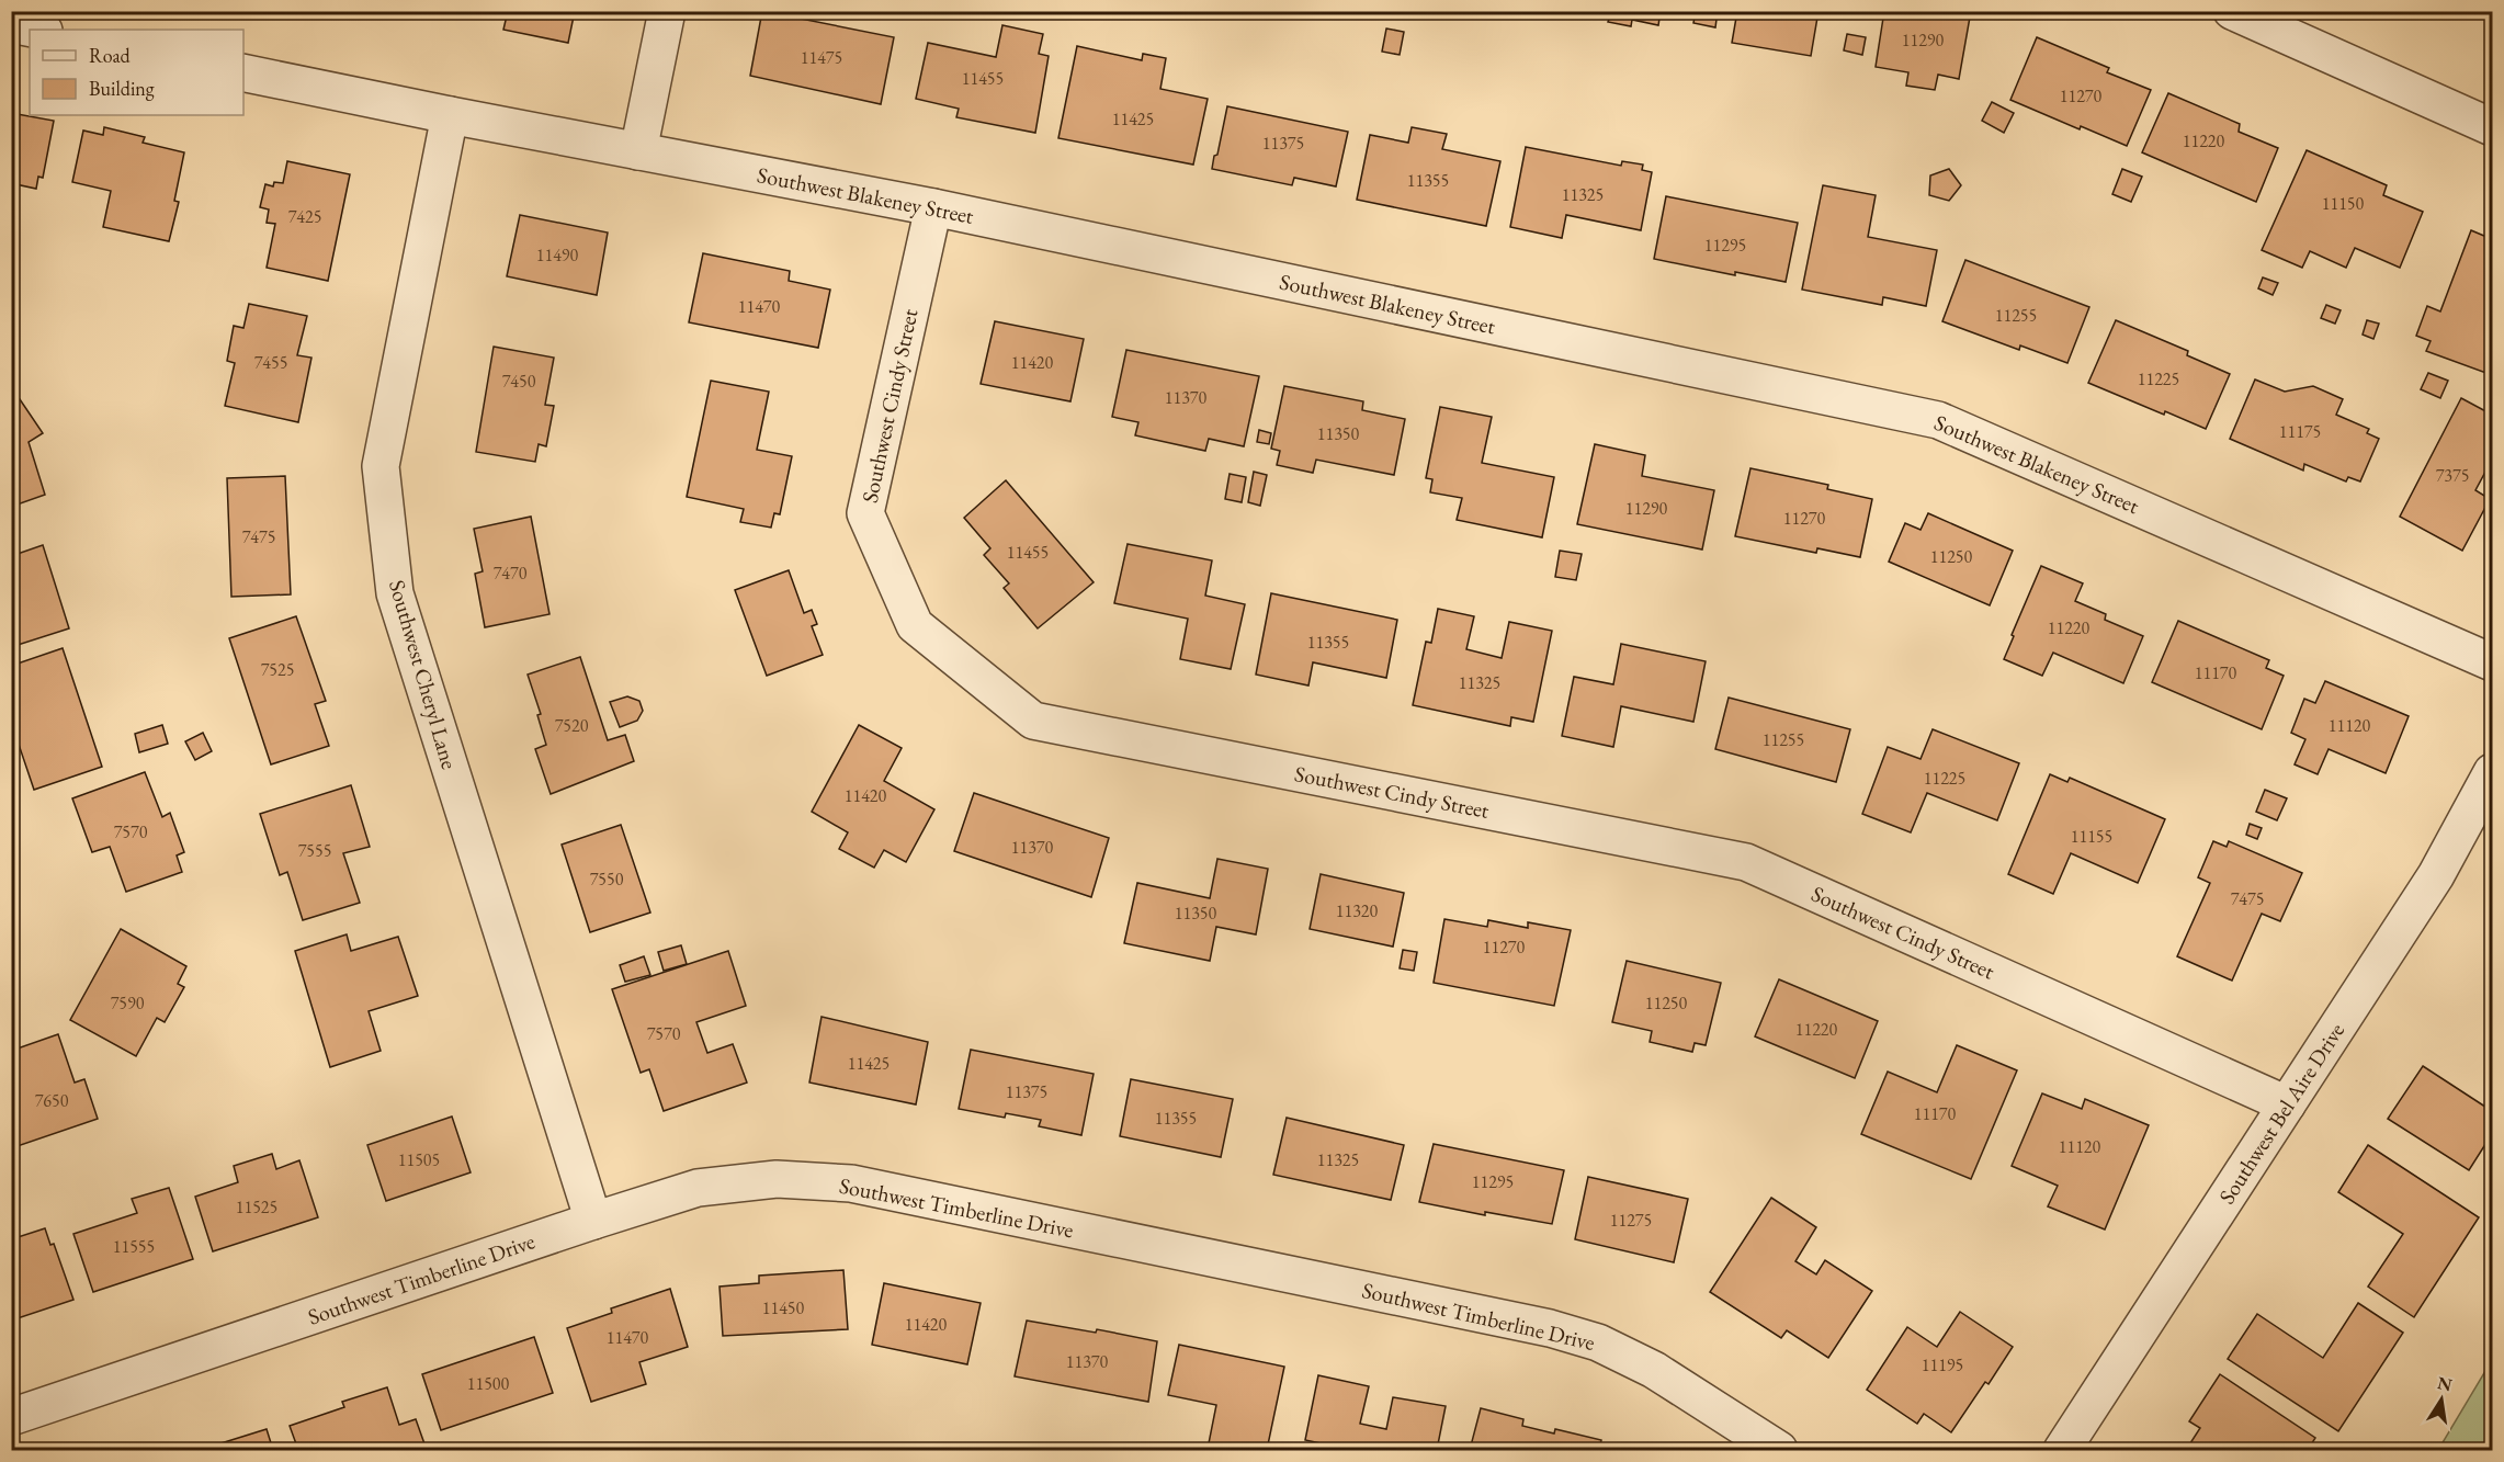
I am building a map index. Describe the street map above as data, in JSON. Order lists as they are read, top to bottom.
{
  "streets": {
    "street": [
      "Southwest Blakeney Street",
      "Southwest Cindy Street",
      "Southwest Cheryl Lane",
      "Southwest Bel Aire Drive",
      "Southwest Timberline Drive"
    ]
  },
  "crossings": [
    ["Southwest Blakeney Street", "Southwest Cindy Street"],
    ["Southwest Blakeney Street", "Southwest Cheryl Lane"],
    ["Southwest Cindy Street", "Southwest Bel Aire Drive"],
    ["Southwest Cheryl Lane", "Southwest Timberline Drive"]
  ],
  "house_numbers": [
    "11290",
    "11475",
    "11455",
    "11270",
    "11425",
    "11220",
    "11375",
    "11355",
    "11325",
    "11150",
    "7425",
    "11295",
    "11490",
    "11470",
    "11255",
    "7455",
    "11420",
    "11225",
    "7450",
    "11370",
    "11175",
    "11350",
    "7375",
    "11290",
    "11270",
    "7475",
    "11455",
    "11250",
    "7470",
    "11220",
    "11355",
    "7525",
    "11170",
    "11325",
    "7520",
    "11120",
    "11255",
    "11225",
    "11420",
    "7570",
    "11155",
    "11370",
    "7555",
    "7550",
    "7475",
    "11320",
    "11350",
    "11270",
    "7590",
    "11250",
    "11220",
    "7570",
    "11425",
    "11375",
    "7650",
    "11170",
    "11355",
    "11120",
    "11505",
    "11325",
    "11295",
    "11525",
    "11275",
    "11555",
    "11450",
    "11420",
    "11470",
    "11370",
    "11195",
    "11500"
  ],
  "legend": ["Road", "Building"],
  "north": "top"
}
